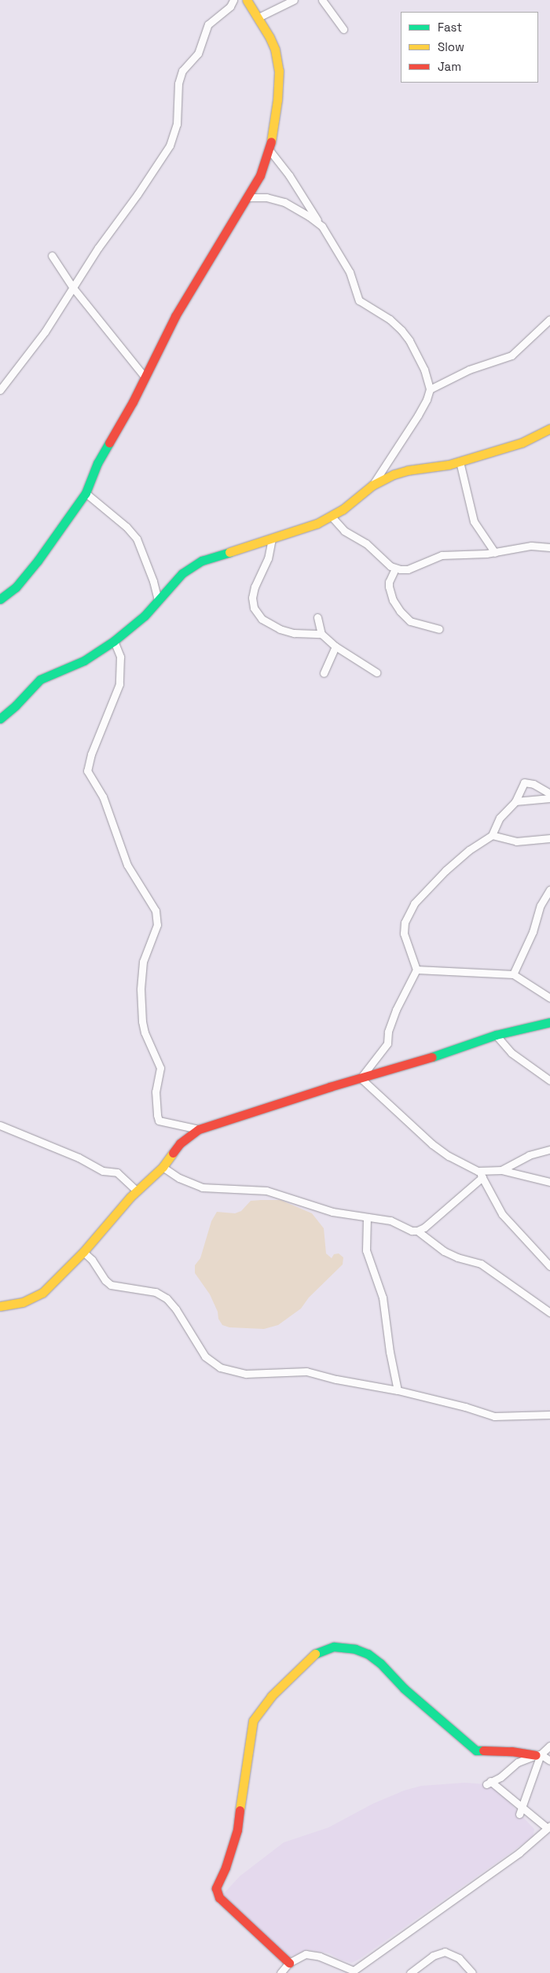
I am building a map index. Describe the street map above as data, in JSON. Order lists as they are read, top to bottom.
{
  "legend": ["Fast", "Slow", "Jam"]
}
